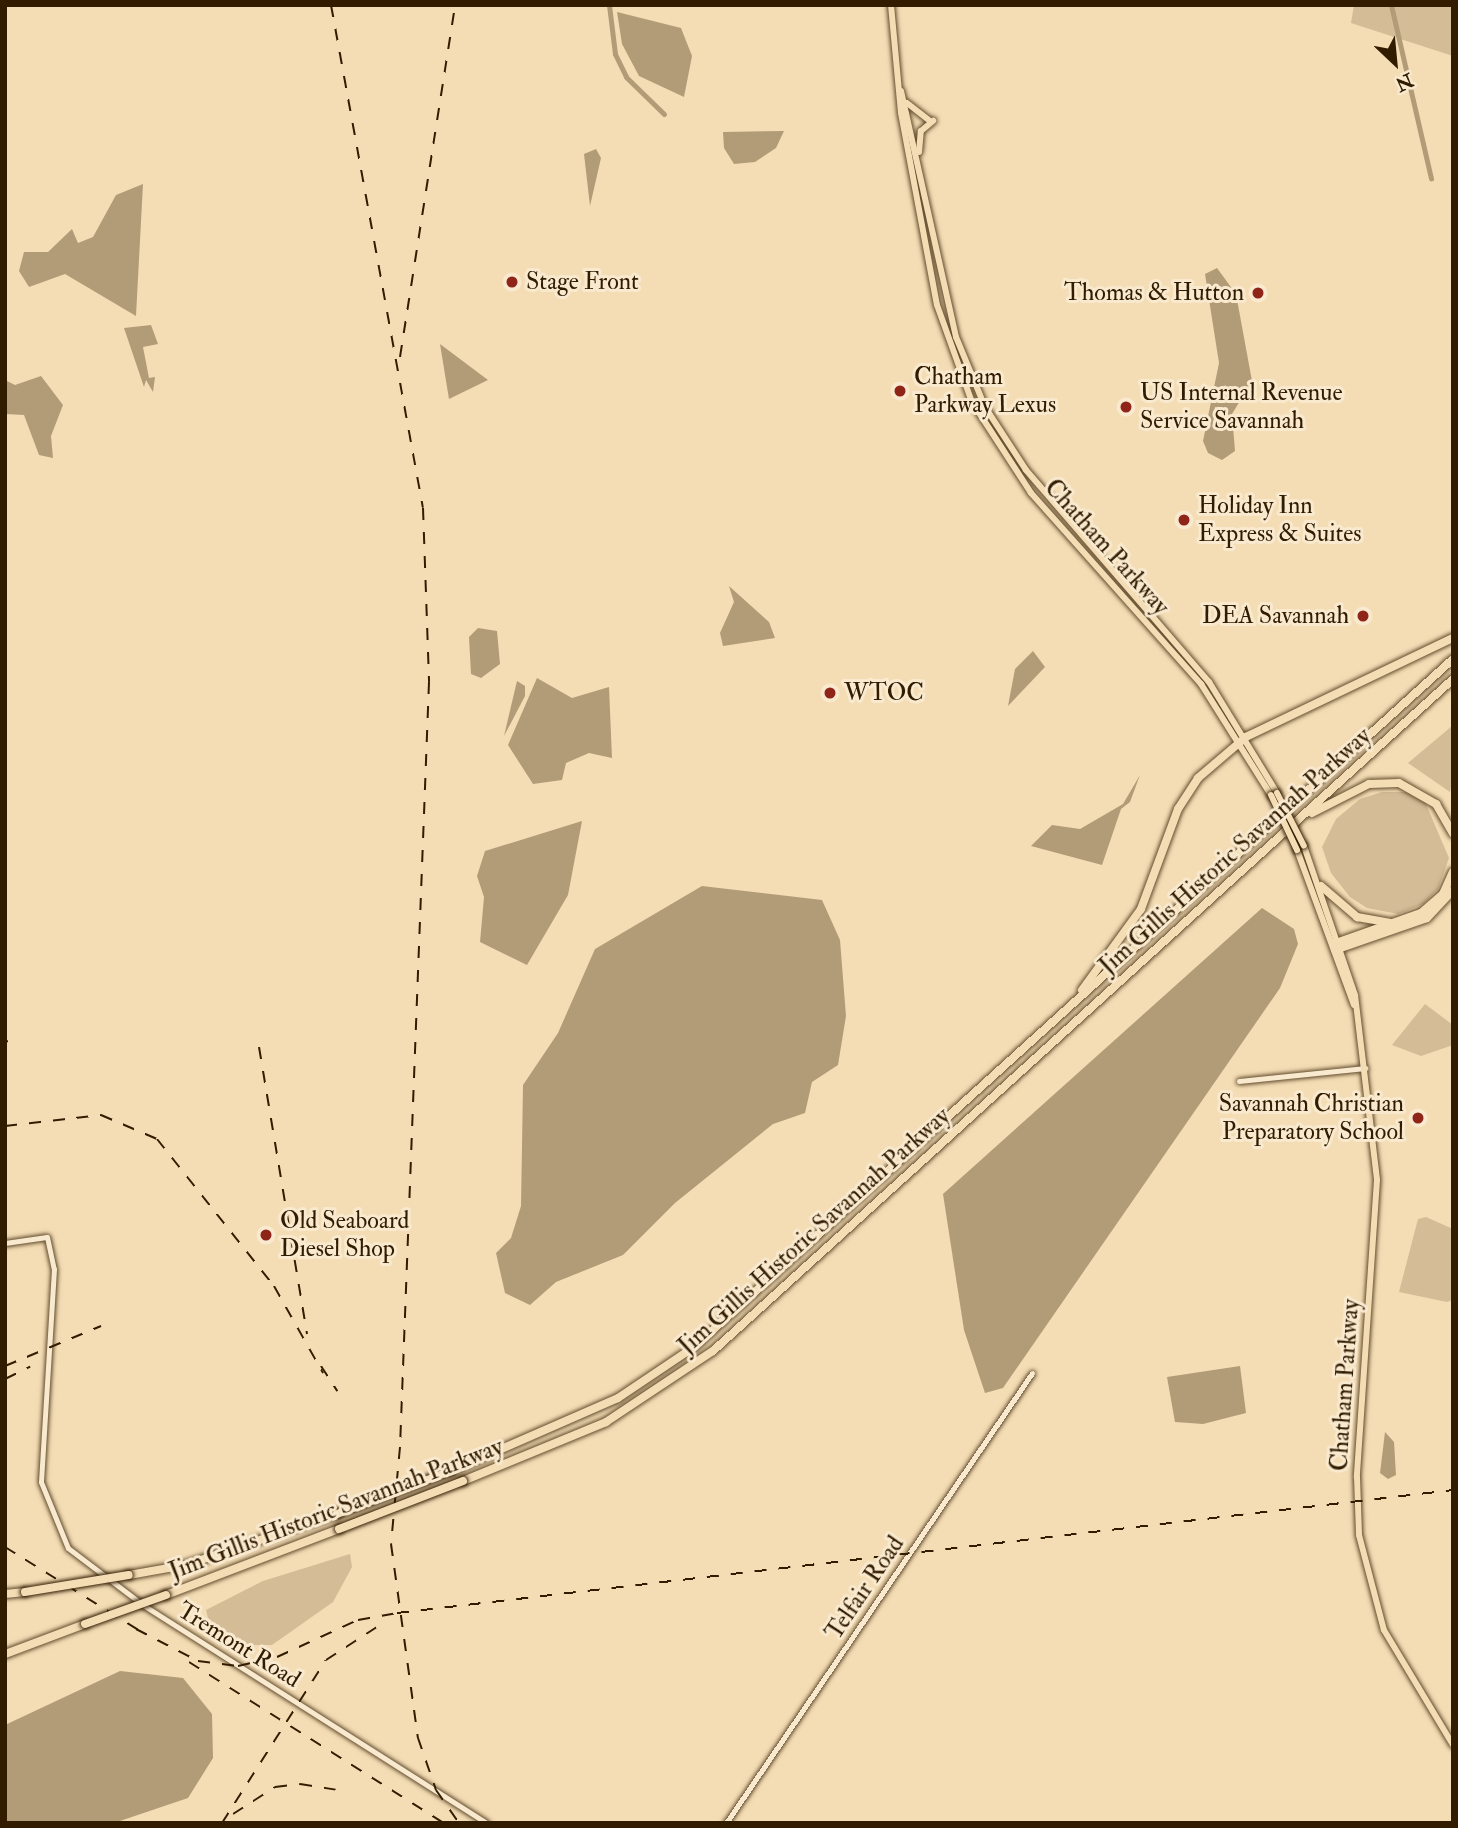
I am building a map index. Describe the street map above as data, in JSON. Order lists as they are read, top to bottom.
{
  "streets": {
    "highway": ["Jim Gillis Historic Savannah Parkway"],
    "main road": ["Chatham Parkway"],
    "street": ["Telfair Road", "Tremont Road"]
  },
  "places": [
    "Stage Front",
    "Thomas & Hutton",
    "Chatham Parkway Lexus",
    "US Internal Revenue Service Savannah",
    "Holiday Inn Express & Suites",
    "DEA Savannah",
    "WTOC",
    "Savannah Christian Preparatory School",
    "Old Seaboard Diesel Shop"
  ],
  "north": "bottom right"
}
